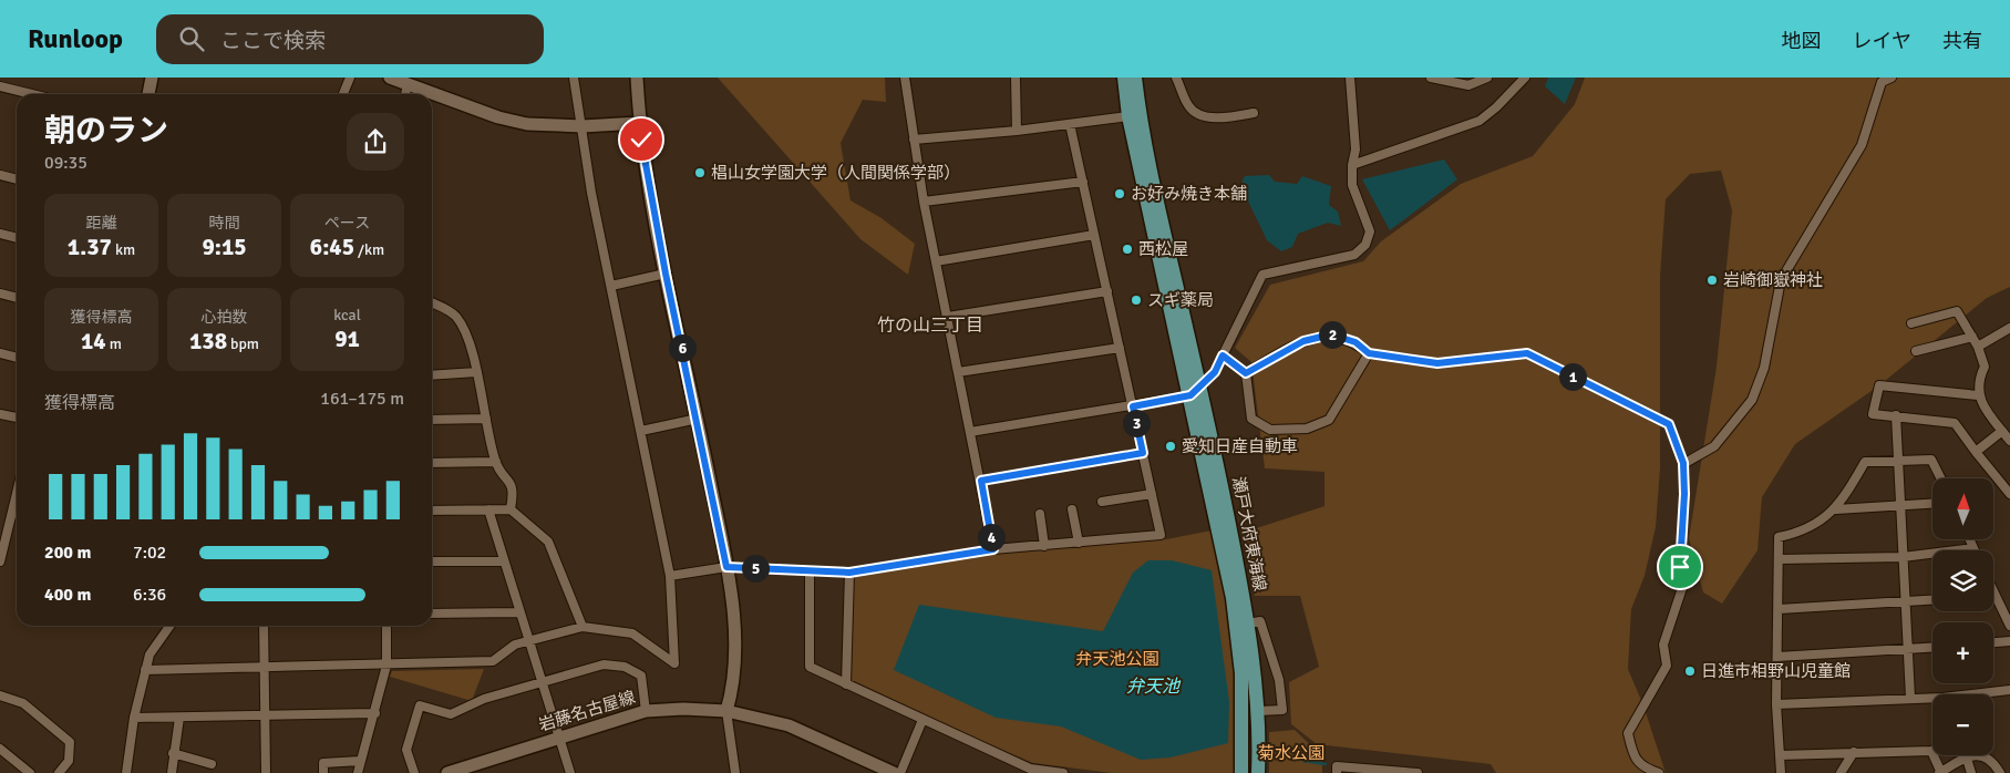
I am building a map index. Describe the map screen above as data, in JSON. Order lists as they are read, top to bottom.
{
  "streets": {
    "main road": ["瀬戸大府東海線"],
    "street": ["岩藤名古屋線"]
  },
  "districts": ["竹の山三丁目"],
  "water": ["弁天池"],
  "parks": ["弁天池公園", "菊水公園"],
  "places": [
    "椙山女学園大学（人間関係学部）",
    "お好み焼き本舗",
    "西松屋",
    "岩崎御嶽神社",
    "スギ薬局",
    "愛知日産自動車",
    "日進市相野山児童館"
  ],
  "north": "top",
  "page": {
    "header": "Runloop",
    "search": "ここで検索",
    "nav": ["地図", "レイヤ", "共有"],
    "heading": ["朝のラン", "09:35"],
    "stats": [
      ["距離", "1.37 km"],
      ["時間", "9:15"],
      ["ペース", "6:45 /km"],
      ["獲得標高", "14 m"],
      ["心拍数", "138 bpm"],
      ["kcal", "91"]
    ],
    "pins": [
      "2",
      "6",
      "1",
      "3",
      "4",
      "5"
    ],
    "chart": ["獲得標高", "161–175 m"],
    "map_buttons": ["+", "−"],
    "list": [
      {
        "name": "200 m",
        "note": "7:02"
      },
      {
        "name": "400 m",
        "note": "6:36"
      }
    ]
  }
}
